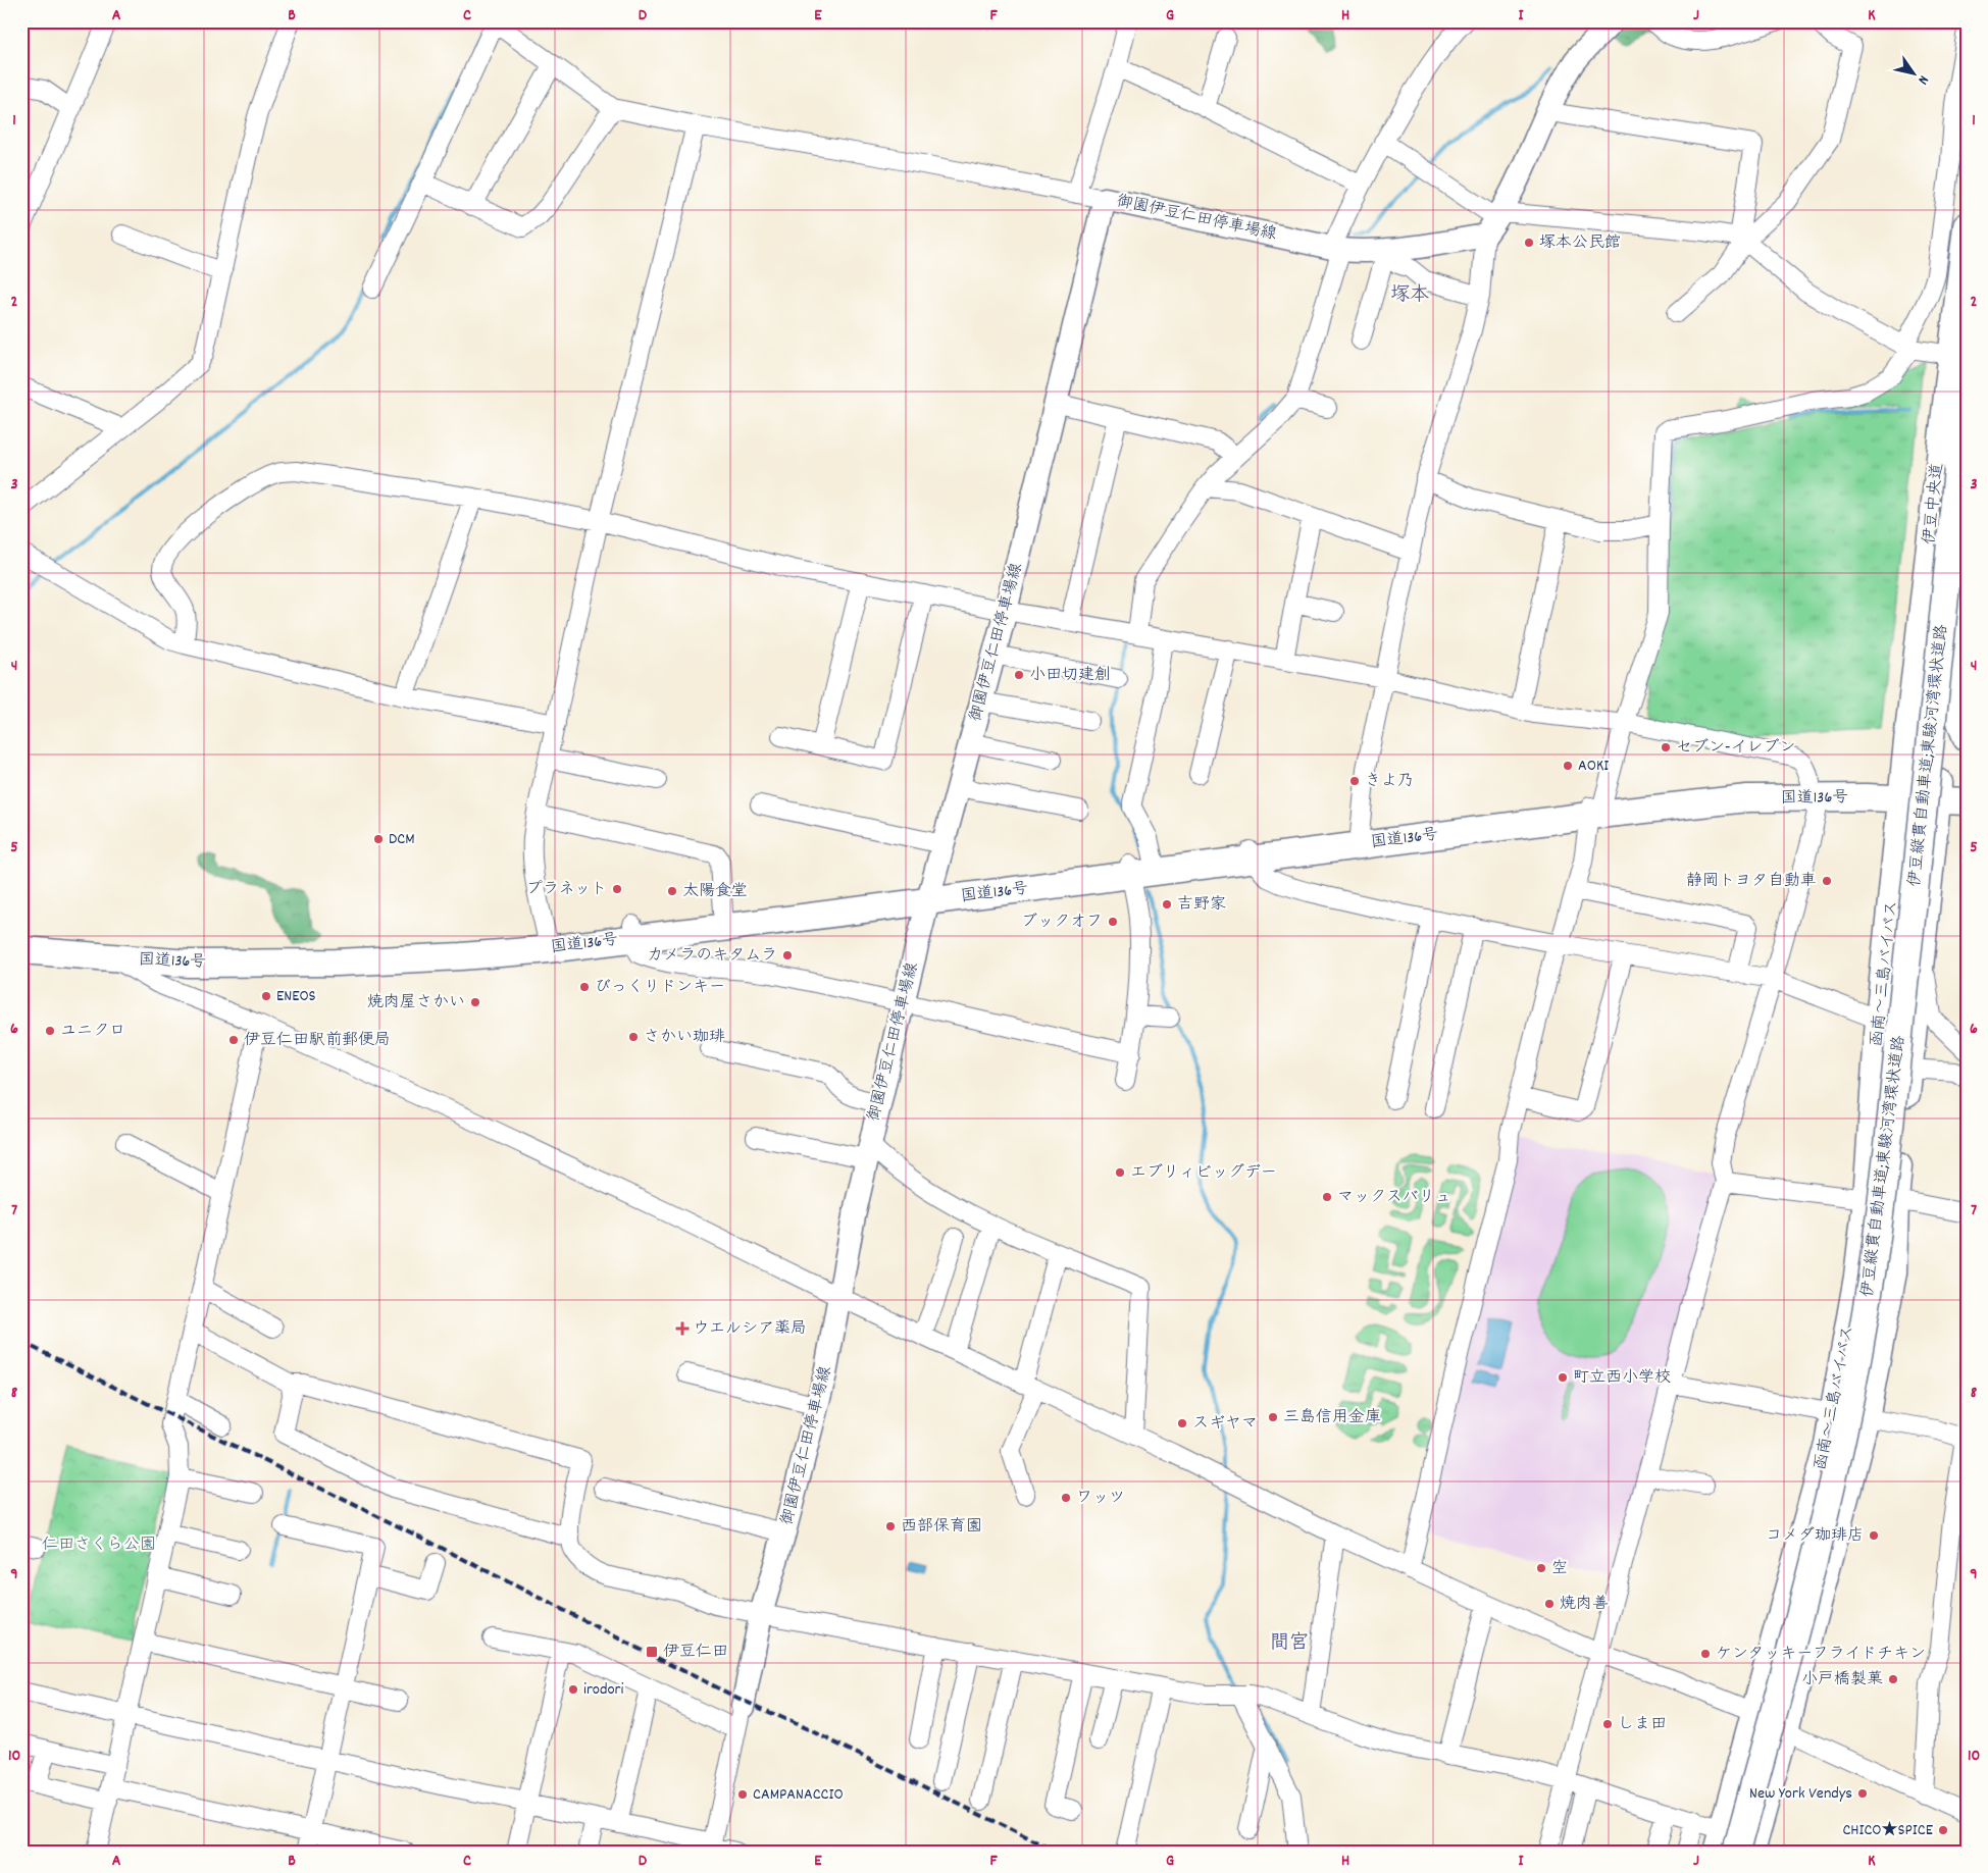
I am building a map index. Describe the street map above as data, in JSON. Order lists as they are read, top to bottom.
{
  "streets": {
    "highway": [
      "伊豆中央道",
      "伊豆縦貫自動車道;東駿河湾環状道路",
      "国道136号",
      "函南～三島バイパス"
    ],
    "main road": ["御園伊豆仁田停車場線"]
  },
  "crossings": [
    ["御園伊豆仁田停車場線", "国道136号"],
    ["伊豆中央道", "国道136号"],
    ["伊豆中央道", "函南～三島バイパス"],
    ["伊豆縦貫自動車道;東駿河湾環状道路", "函南～三島バイパス"],
    ["国道136号", "函南～三島バイパス"]
  ],
  "districts": ["塚本", "間宮"],
  "parks": ["仁田さくら公園"],
  "places": {
    "other": [
      "塚本公民館",
      "小田切建創",
      "セブン-イレブン",
      "AOKI",
      "きよ乃",
      "DCM",
      "静岡トヨタ自動車",
      "プラネット",
      "太陽食堂",
      "吉野家",
      "ブックオフ",
      "カメラのキタムラ",
      "びっくりドンキー",
      "ENEOS",
      "焼肉屋さかい",
      "ユニクロ",
      "さかい珈琲",
      "伊豆仁田駅前郵便局",
      "エブリィビッグデー",
      "マックスバリュ",
      "町立西小学校",
      "三島信用金庫",
      "スギヤマ",
      "ワッツ",
      "西部保育園",
      "コメダ珈琲店",
      "空",
      "焼肉善",
      "ケンタッキーフライドチキン",
      "小戸橋製菓",
      "irodori",
      "しま田",
      "New York Vendys",
      "CAMPANACCIO",
      "CHICO★SPICE"
    ],
    "health": ["ウエルシア薬局"],
    "transit": ["伊豆仁田"]
  },
  "north": "bottom right",
  "grid": {
    "columns": [
      "A",
      "B",
      "C",
      "D",
      "E",
      "F",
      "G",
      "H",
      "I",
      "J",
      "K"
    ],
    "rows": [
      "1",
      "2",
      "3",
      "4",
      "5",
      "6",
      "7",
      "8",
      "9",
      "10"
    ]
  }
}
